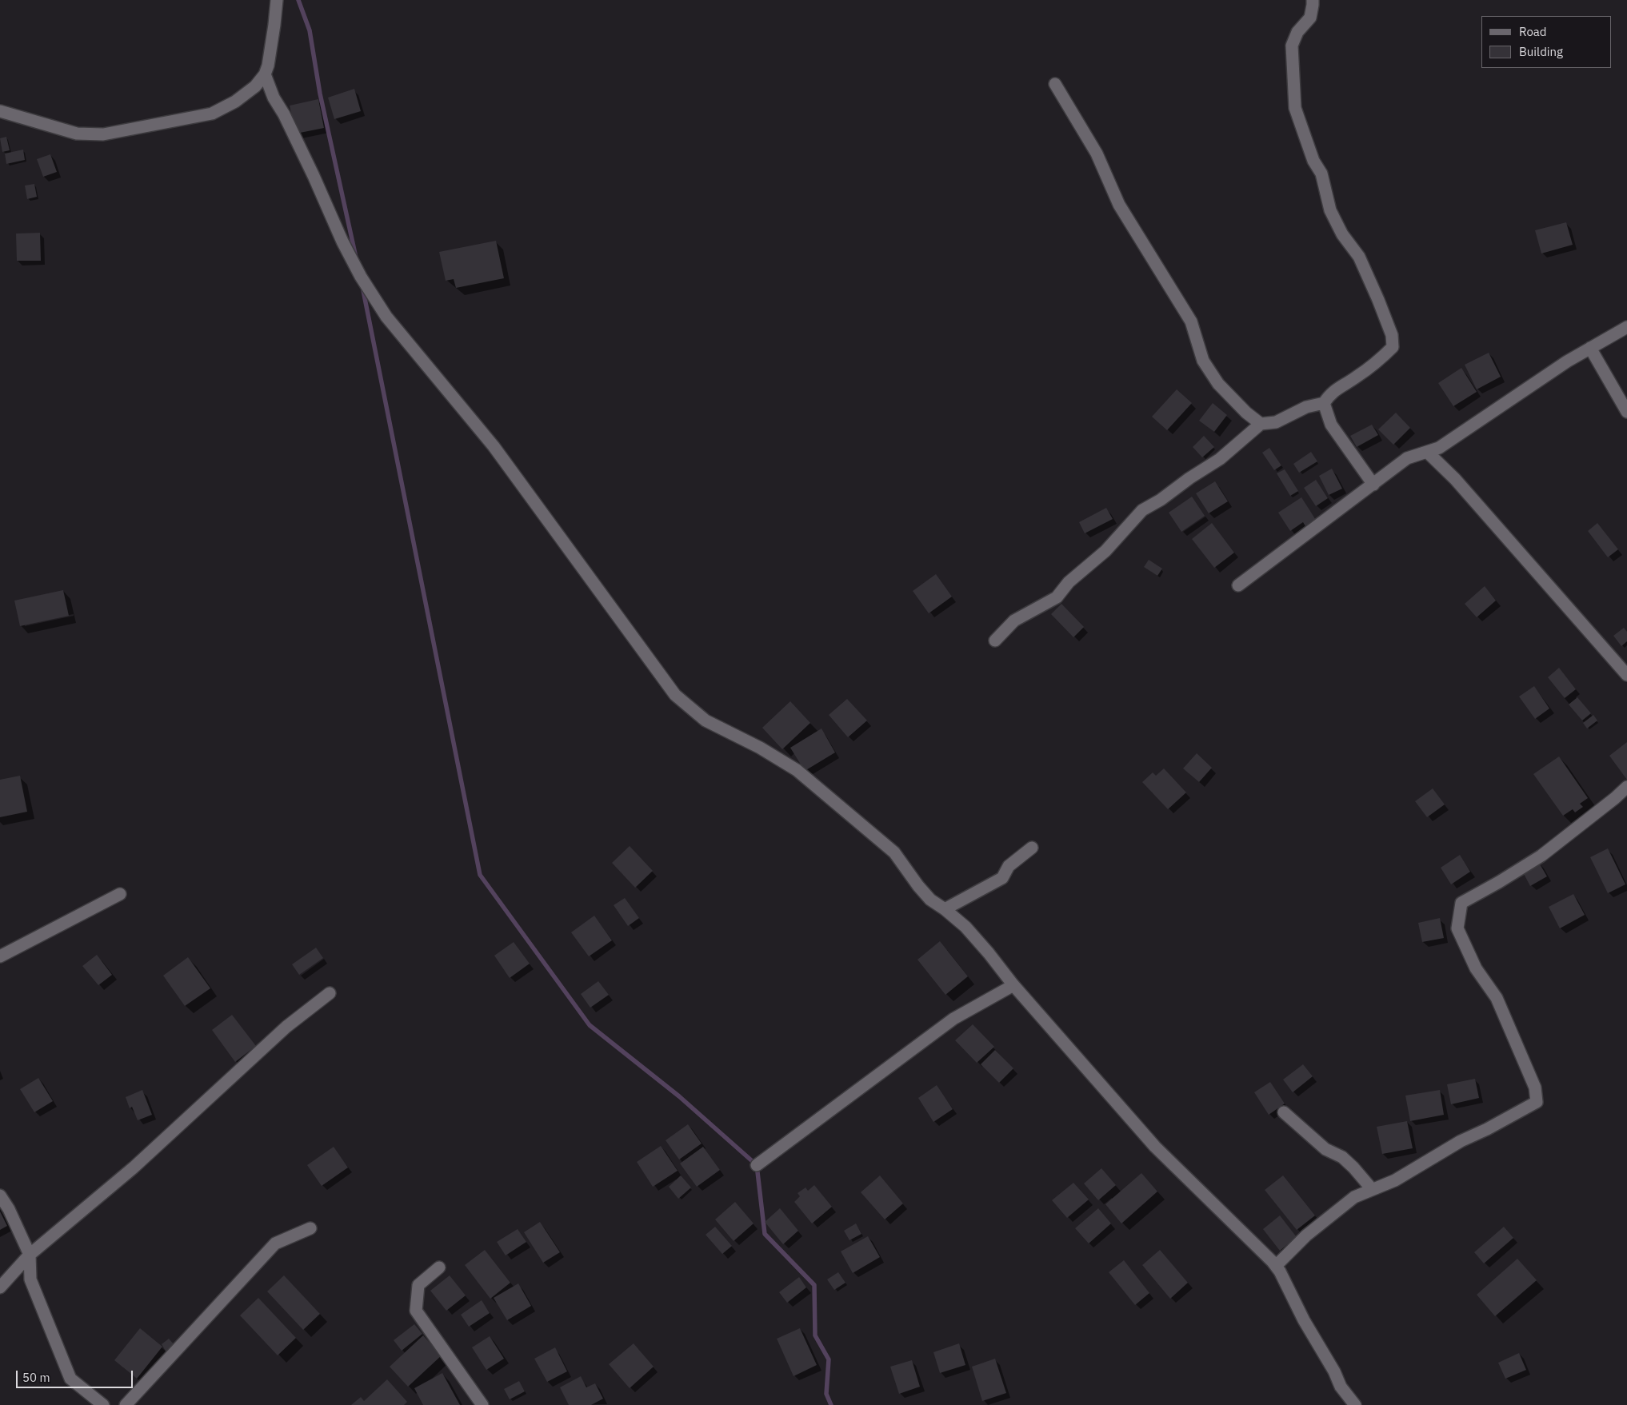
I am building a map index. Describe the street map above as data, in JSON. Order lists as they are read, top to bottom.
{
  "legend": ["Road", "Building"],
  "scale_bar": "50 m"
}
